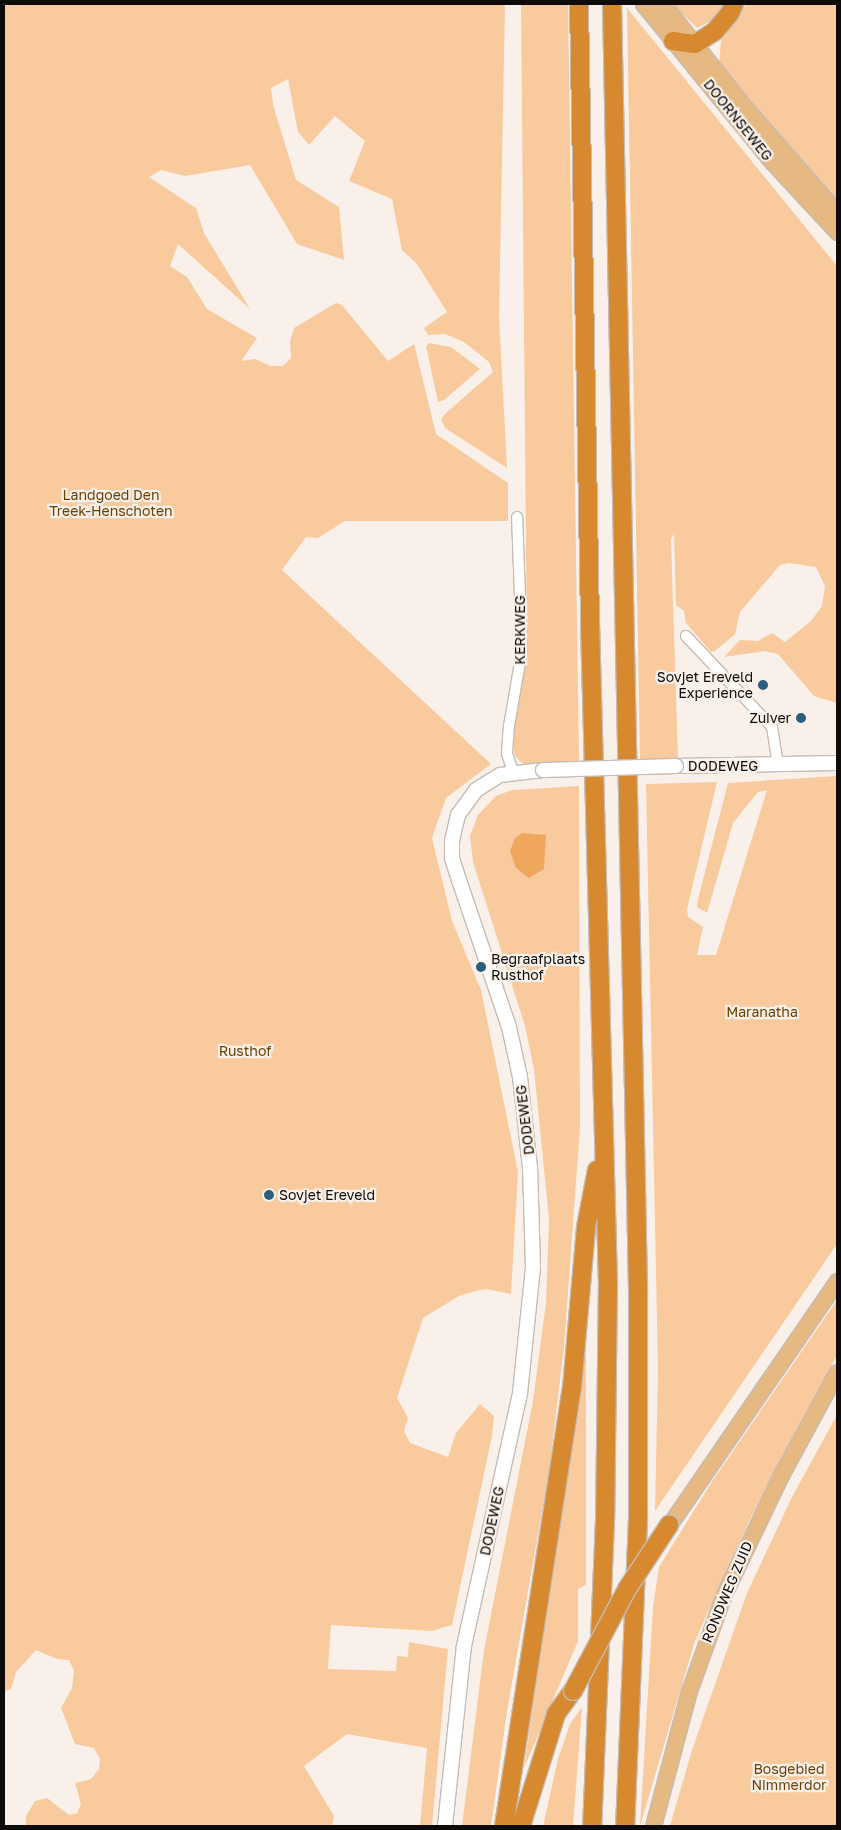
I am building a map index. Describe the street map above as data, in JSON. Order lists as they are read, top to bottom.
{
  "streets": {
    "main road": ["DOORNSEWEG", "RONDWEG ZUID"],
    "street": ["KERKWEG", "DODEWEG"]
  },
  "crossings": [
    ["KERKWEG", "DODEWEG"]
  ],
  "parks": [
    "Landgoed Den Treek-Henschoten",
    "Maranatha",
    "Rusthof",
    "Bosgebied Nimmerdor"
  ],
  "places": [
    "Sovjet Ereveld Experience",
    "Zuiver",
    "Begraafplaats Rusthof",
    "Sovjet Ereveld"
  ]
}
